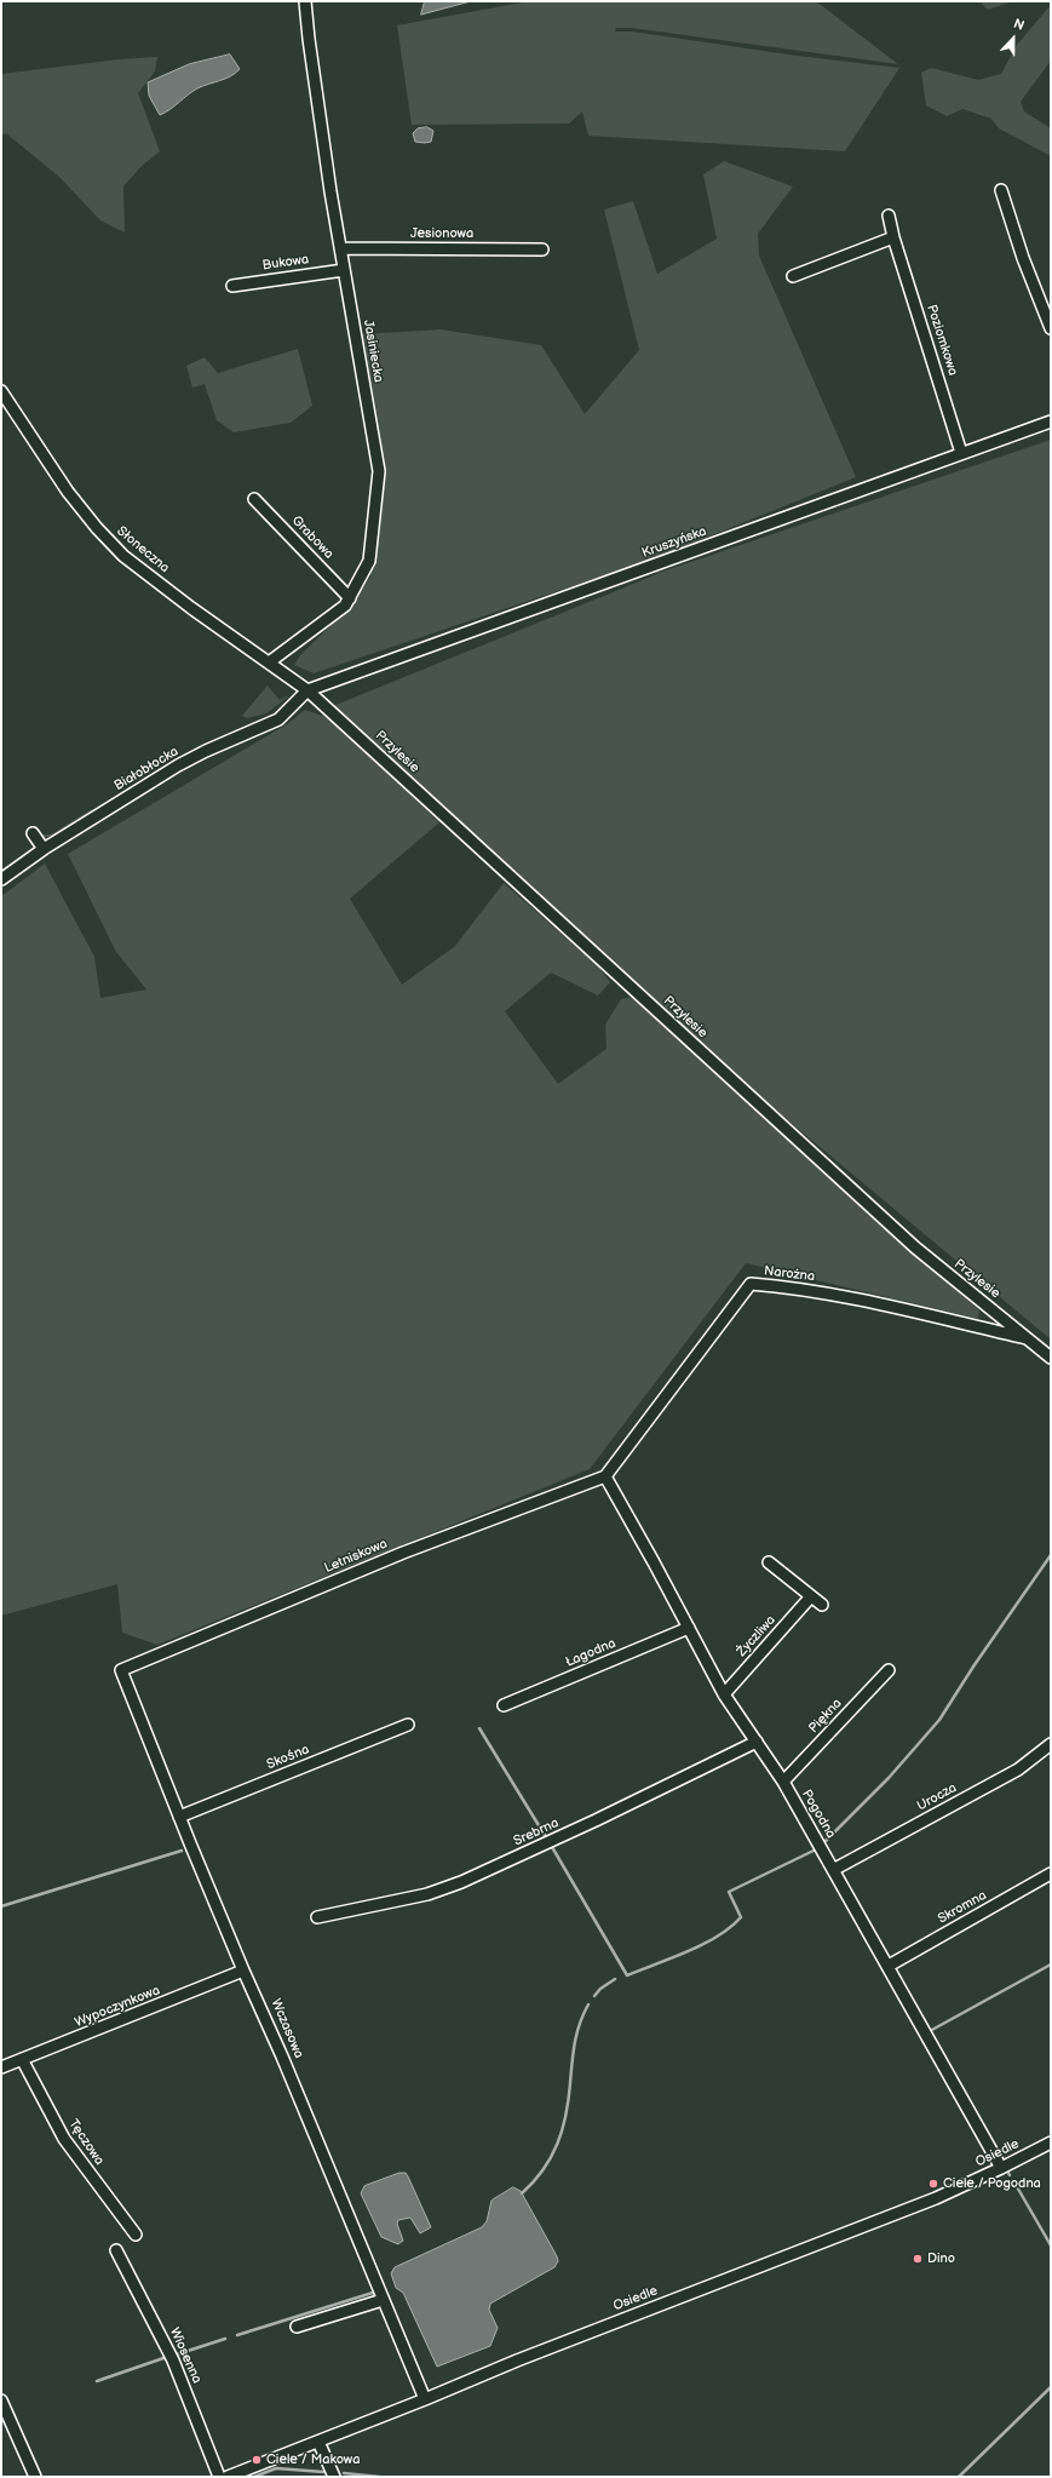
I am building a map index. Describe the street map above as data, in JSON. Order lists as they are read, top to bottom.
{
  "streets": {
    "street": [
      "Jesionowa",
      "Bukowa",
      "Poziomkowa",
      "Jasiniecka",
      "Grabowa",
      "Kruszyńska",
      "Słoneczna",
      "Przylesie",
      "Białobłocka",
      "Narożna",
      "Letniskowa",
      "Życzliwa",
      "Łagodna",
      "Piękna",
      "Skośna",
      "Urocza",
      "Pogodna",
      "Srebrna",
      "Skromna",
      "Wypoczynkowa",
      "Wczasowa",
      "Tęczowa",
      "Osiedle",
      "Wiosenna"
    ]
  },
  "crossings": [
    ["Jesionowa", "Jasiniecka"],
    ["Bukowa", "Jasiniecka"],
    ["Poziomkowa", "Kruszyńska"],
    ["Jasiniecka", "Grabowa"],
    ["Jasiniecka", "Słoneczna"],
    ["Kruszyńska", "Słoneczna"],
    ["Kruszyńska", "Przylesie"],
    ["Kruszyńska", "Białobłocka"],
    ["Słoneczna", "Przylesie"],
    ["Słoneczna", "Białobłocka"],
    ["Przylesie", "Białobłocka"],
    ["Przylesie", "Narożna"],
    ["Narożna", "Letniskowa"],
    ["Narożna", "Pogodna"],
    ["Letniskowa", "Pogodna"],
    ["Letniskowa", "Wczasowa"],
    ["Życzliwa", "Pogodna"],
    ["Łagodna", "Pogodna"],
    ["Piękna", "Pogodna"],
    ["Skośna", "Wczasowa"],
    ["Urocza", "Pogodna"],
    ["Pogodna", "Srebrna"],
    ["Pogodna", "Skromna"],
    ["Pogodna", "Osiedle"],
    ["Wypoczynkowa", "Wczasowa"],
    ["Wypoczynkowa", "Tęczowa"],
    ["Wczasowa", "Osiedle"]
  ],
  "places": ["Ciele / Pogodna", "Dino", "Ciele / Makowa"],
  "north": "top"
}
